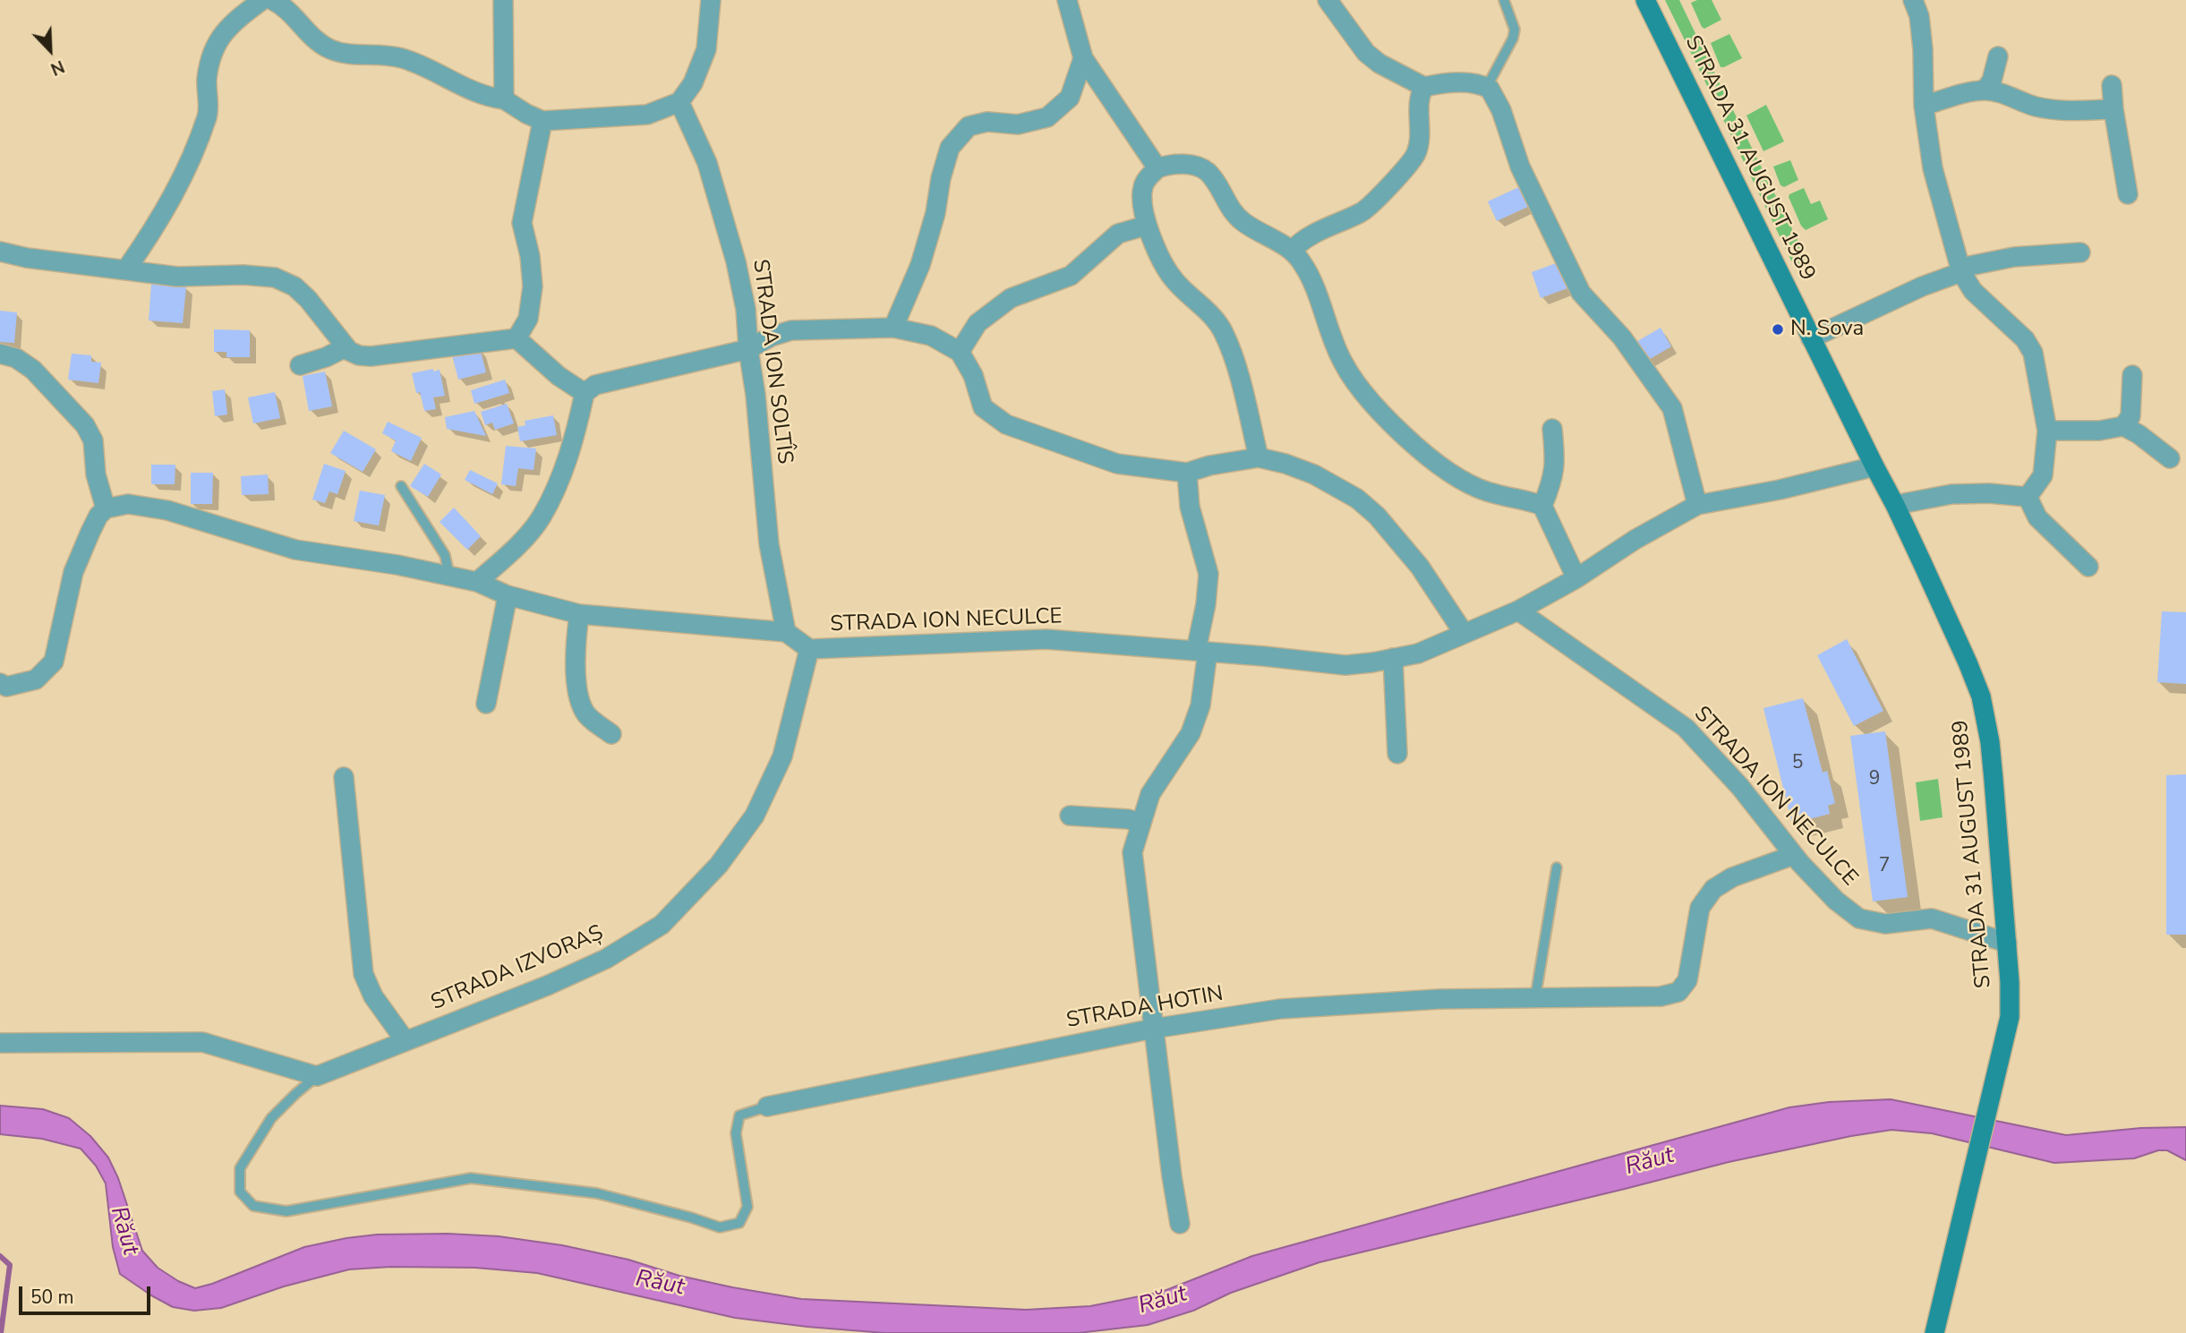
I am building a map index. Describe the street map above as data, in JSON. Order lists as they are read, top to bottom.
{
  "streets": {
    "main road": ["STRADA 31 AUGUST 1989"],
    "street": [
      "STRADA ION SOLTÎS",
      "STRADA ION NECULCE",
      "STRADA IZVORAȘ",
      "STRADA HOTIN"
    ]
  },
  "crossings": [
    ["STRADA 31 AUGUST 1989", "STRADA ION NECULCE"],
    ["STRADA ION SOLTÎS", "STRADA ION NECULCE"],
    ["STRADA ION NECULCE", "STRADA IZVORAȘ"],
    ["STRADA ION NECULCE", "STRADA HOTIN"]
  ],
  "water": ["Răut"],
  "places": ["N. Sova"],
  "house_numbers": ["5", "9", "7"],
  "scale_bar": "50 m",
  "north": "bottom right"
}
